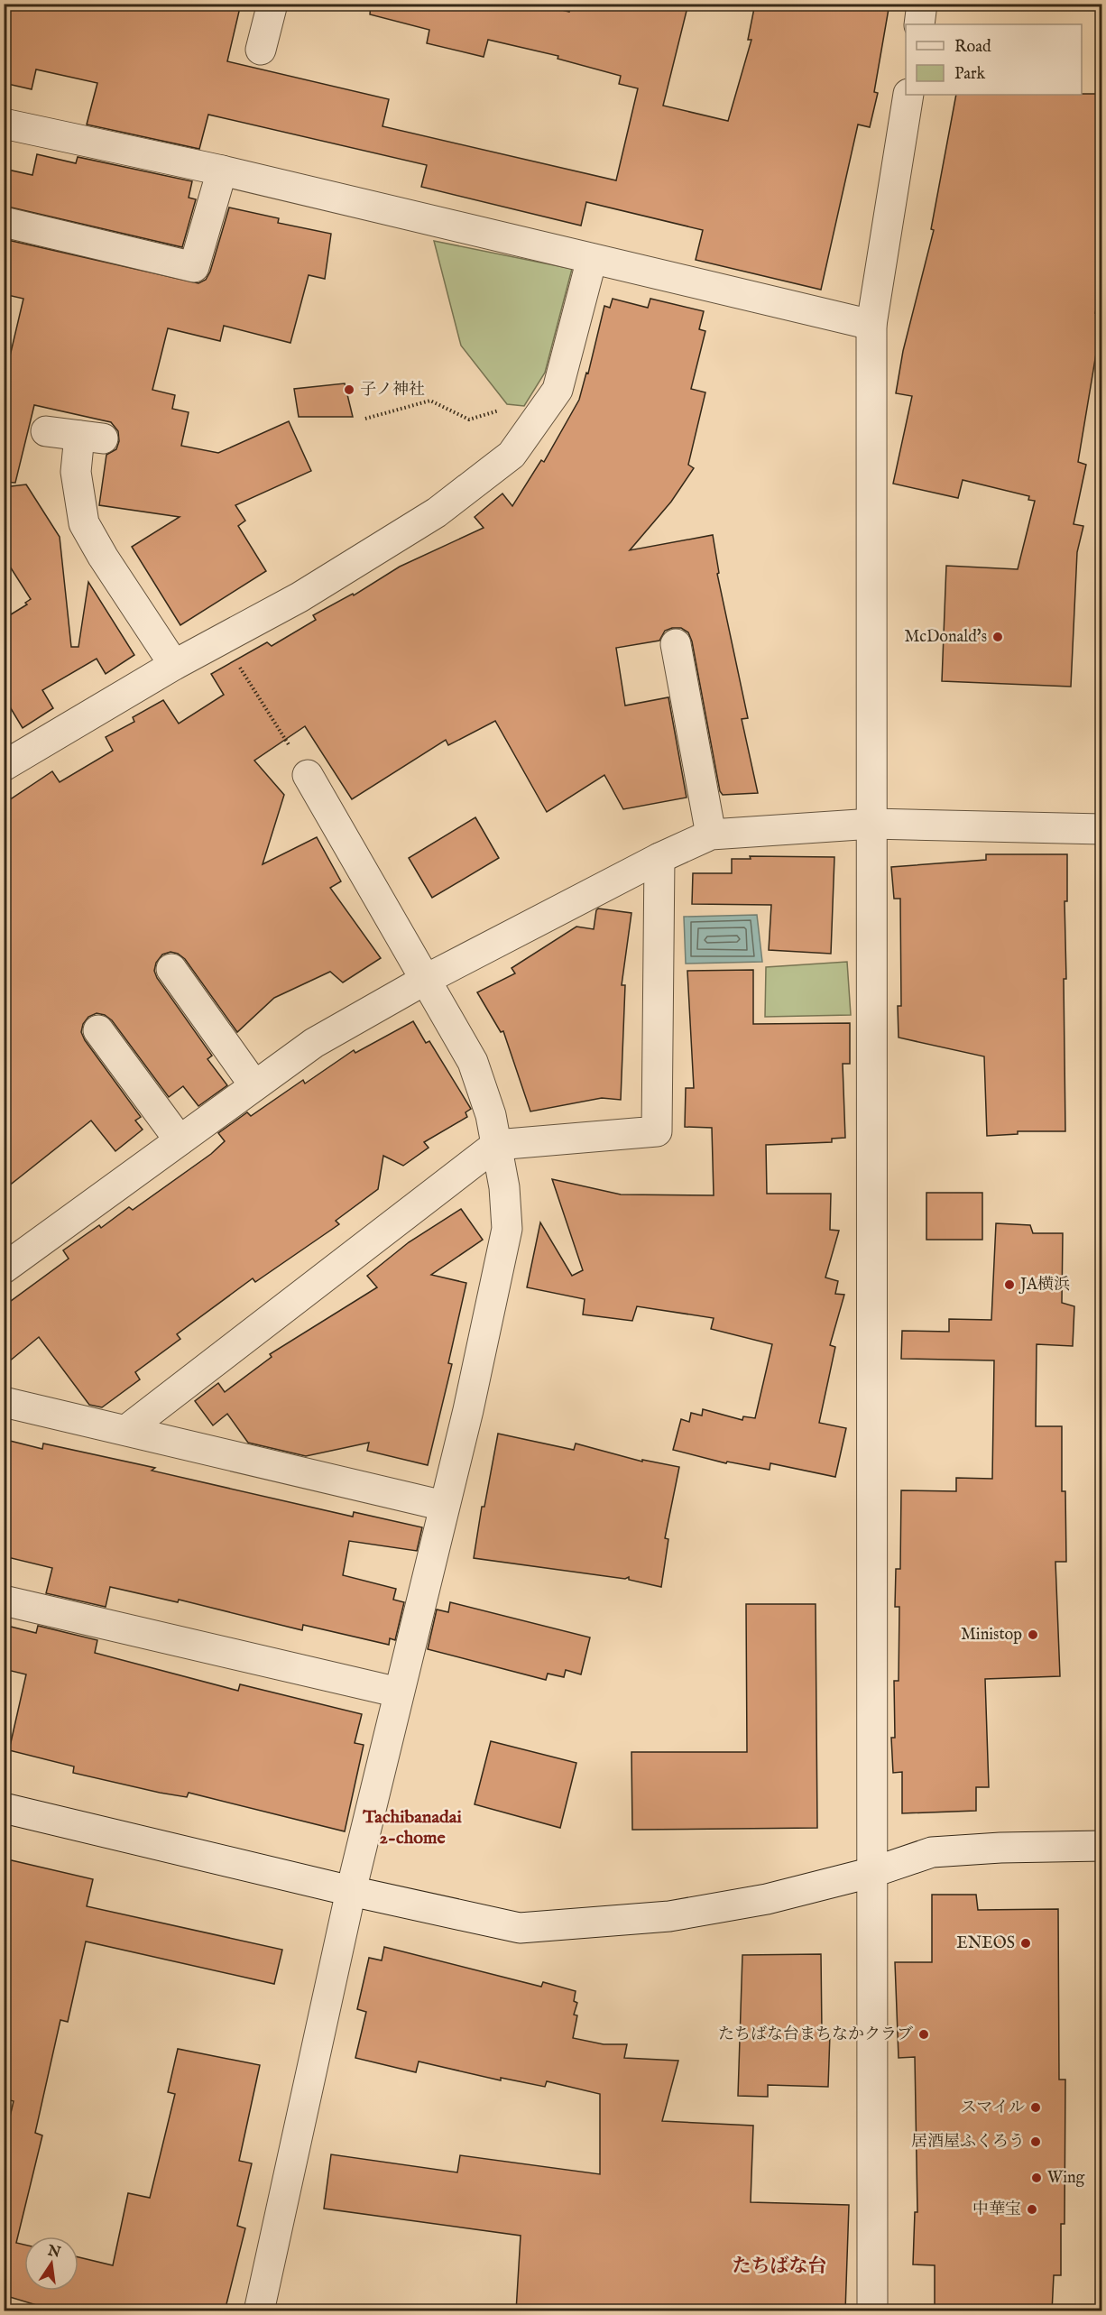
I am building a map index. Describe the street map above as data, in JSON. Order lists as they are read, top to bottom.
{
  "districts": ["Tachibanadai 2-chome", "たちばな台"],
  "places": [
    "子ノ神社",
    "McDonald's",
    "JA横浜",
    "Ministop",
    "ENEOS",
    "たちばな台まちなかクラブ",
    "スマイル",
    "居酒屋ふくろう",
    "Wing",
    "中華宝"
  ],
  "legend": ["Road", "Park"],
  "north": "top"
}
